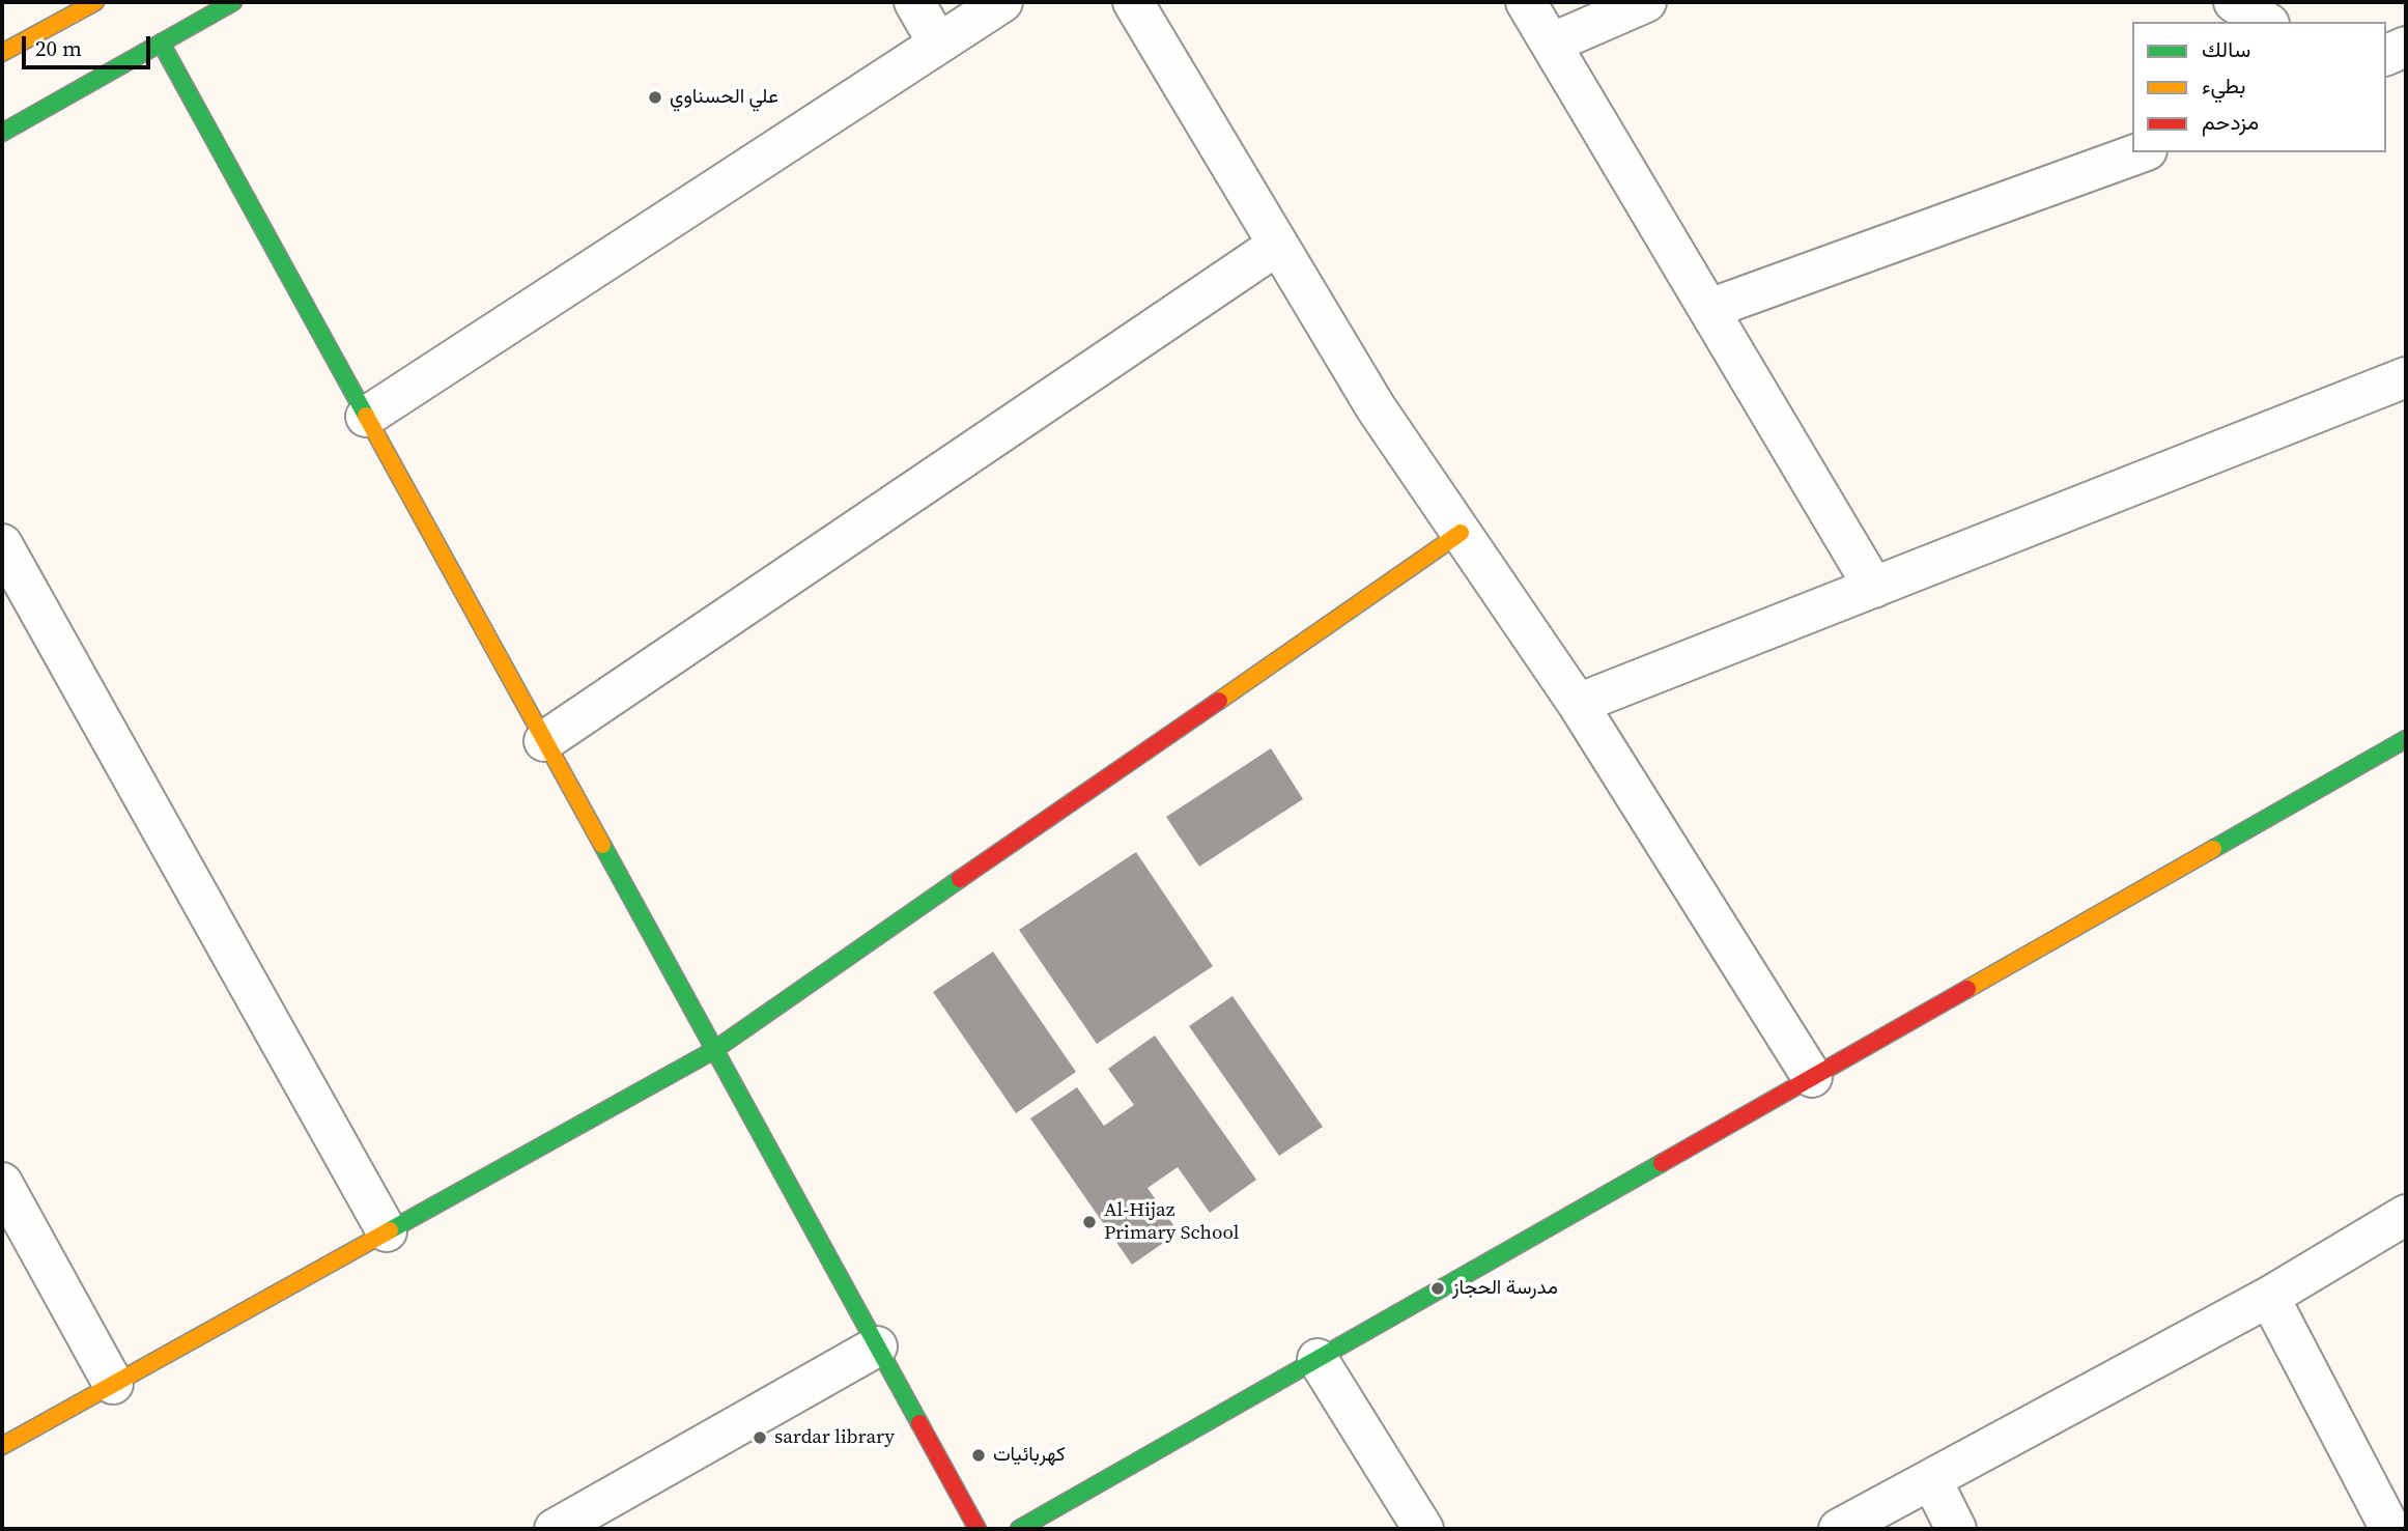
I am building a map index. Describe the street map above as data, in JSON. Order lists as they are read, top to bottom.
{
  "places": [
    "علي الحسناوي",
    "Al-Hijaz Primary School",
    "مدرسة الحجاز",
    "sardar library",
    "كهربائيات"
  ],
  "legend": ["سالك", "بطيء", "مزدحم"],
  "scale_bar": "20 m"
}
